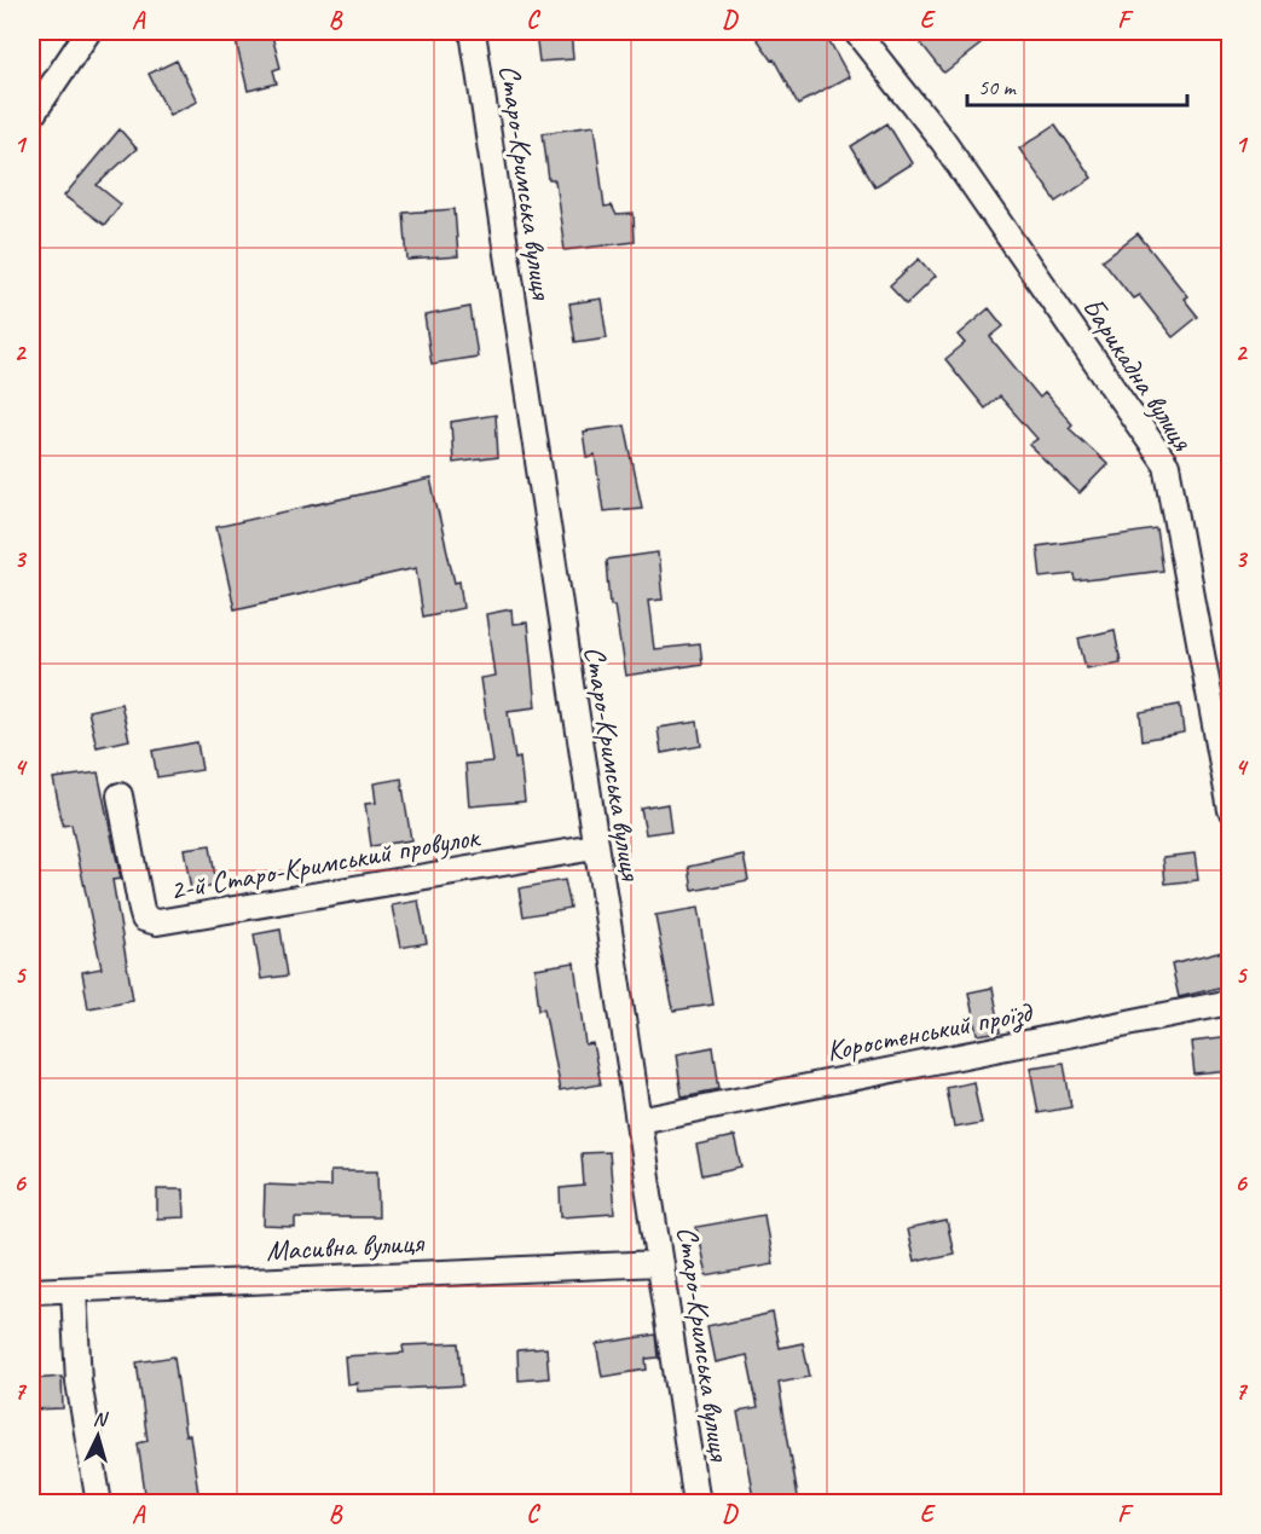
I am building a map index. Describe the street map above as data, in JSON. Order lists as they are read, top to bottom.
{
  "streets": {
    "street": [
      "Старо-Кримська вулиця",
      "Барикадна вулиця",
      "2-й Старо-Кримський провулок",
      "Коростенський проїзд",
      "Масивна вулиця"
    ]
  },
  "crossings": [
    ["Старо-Кримська вулиця", "2-й Старо-Кримський провулок"],
    ["Старо-Кримська вулиця", "Коростенський проїзд"],
    ["Старо-Кримська вулиця", "Масивна вулиця"]
  ],
  "scale_bar": "50 m",
  "north": "top",
  "grid": {
    "columns": [
      "A",
      "B",
      "C",
      "D",
      "E",
      "F"
    ],
    "rows": [
      "1",
      "2",
      "3",
      "4",
      "5",
      "6",
      "7"
    ]
  }
}
